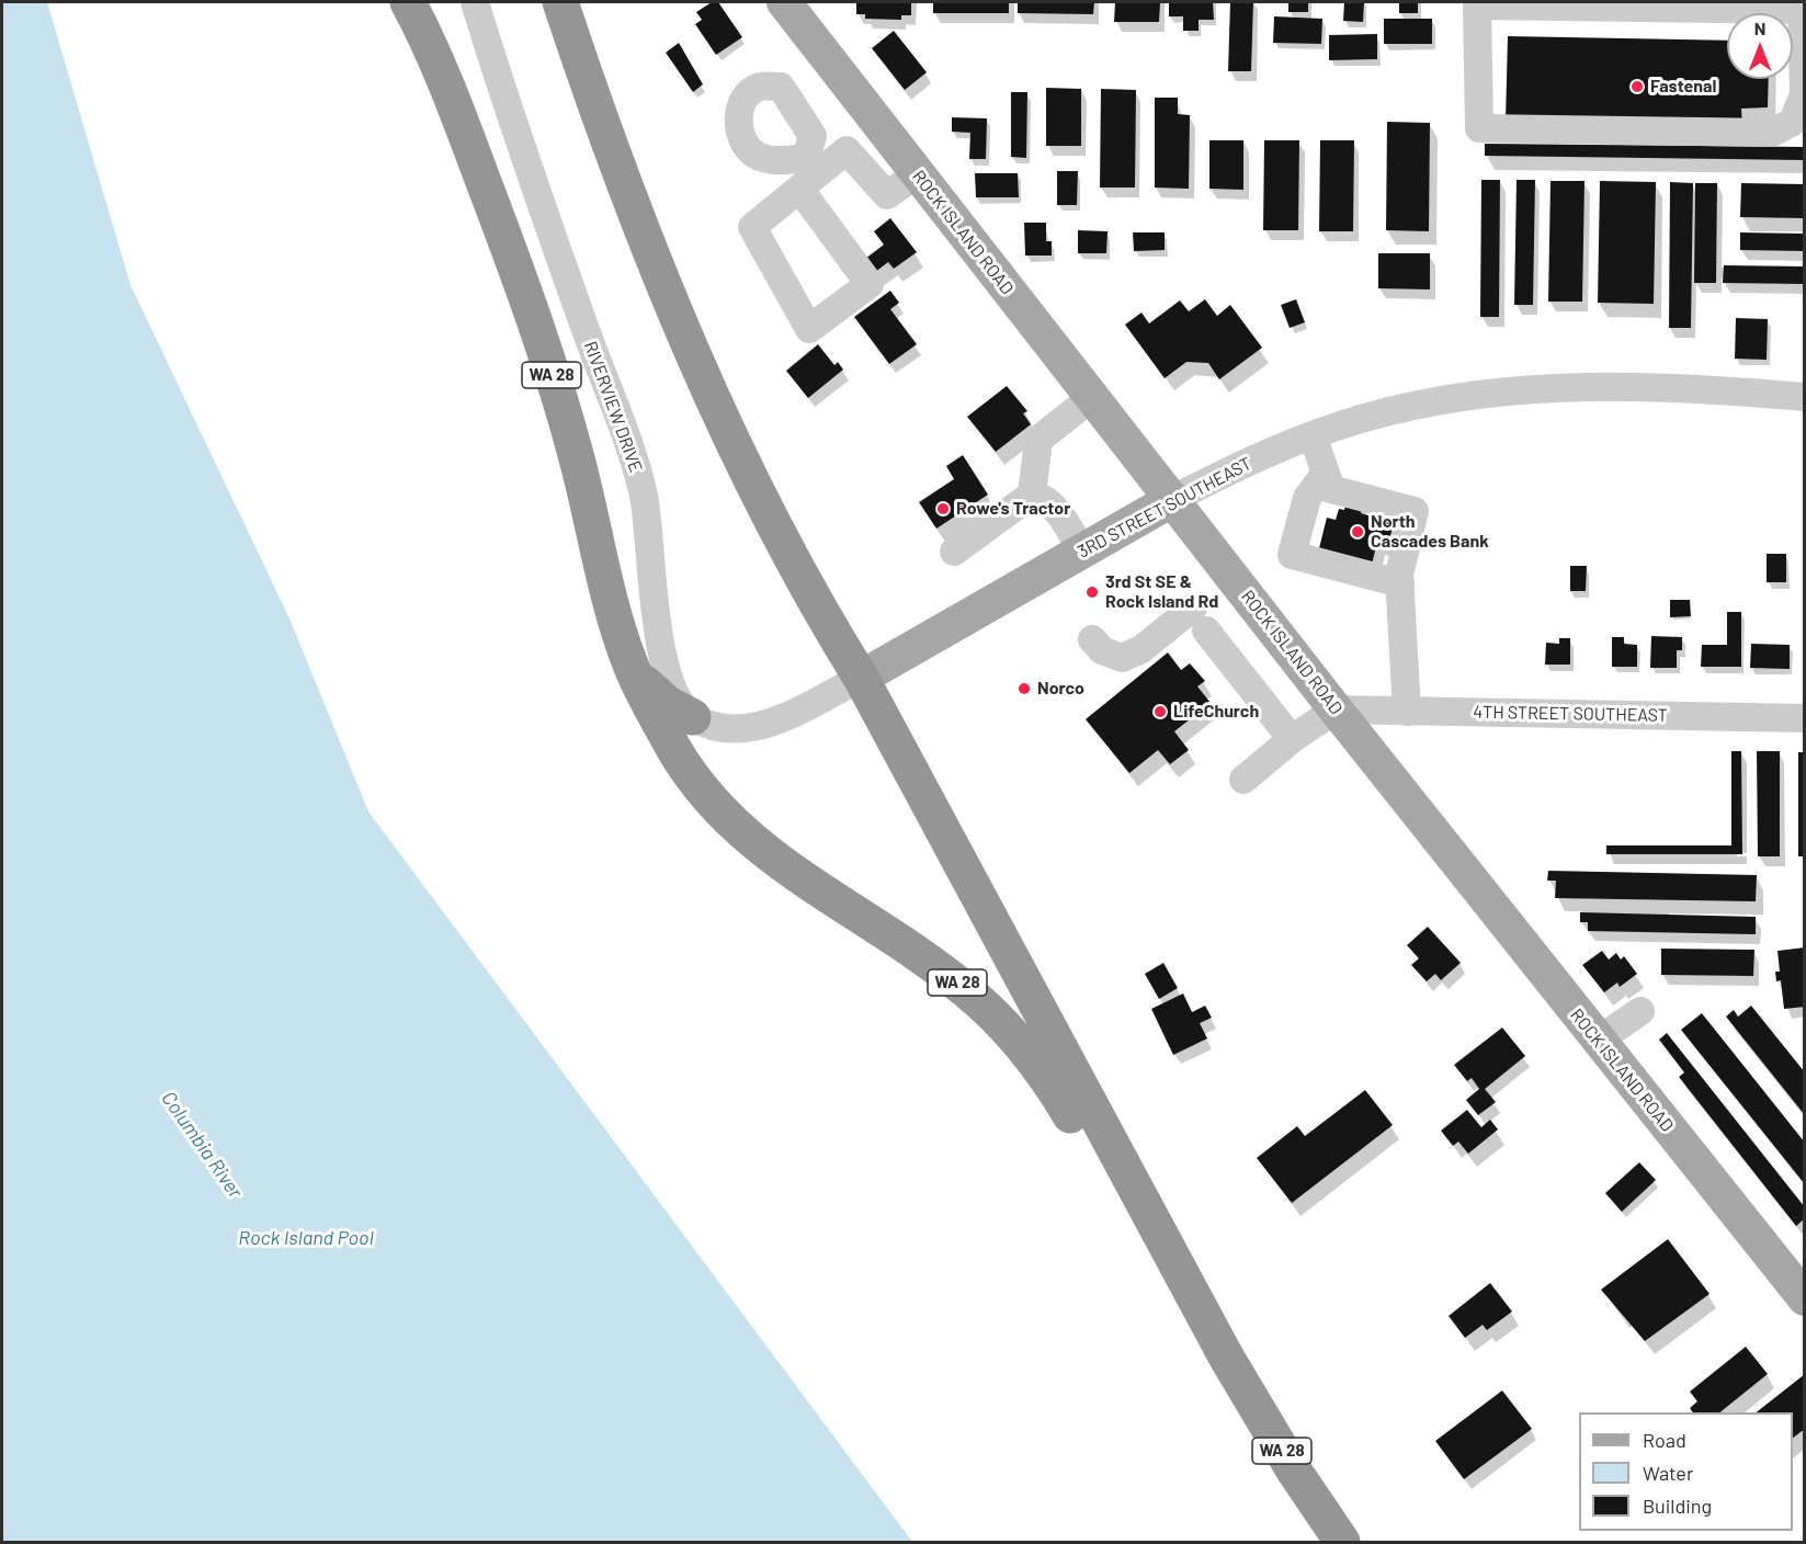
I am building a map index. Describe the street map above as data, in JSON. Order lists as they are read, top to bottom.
{
  "streets": {
    "highway": ["WA 28"],
    "main road": ["ROCK ISLAND ROAD", "3RD STREET SOUTHEAST"],
    "street": ["RIVERVIEW DRIVE", "4TH STREET SOUTHEAST"]
  },
  "crossings": [
    ["ROCK ISLAND ROAD", "3RD STREET SOUTHEAST"],
    ["ROCK ISLAND ROAD", "4TH STREET SOUTHEAST"]
  ],
  "water": ["Columbia River", "Rock Island Pool"],
  "places": [
    "Fastenal",
    "Rowe's Tractor",
    "North Cascades Bank",
    "3rd St SE & Rock Island Rd",
    "Norco",
    "LifeChurch"
  ],
  "legend": ["Road", "Water", "Building"],
  "north": "top"
}
